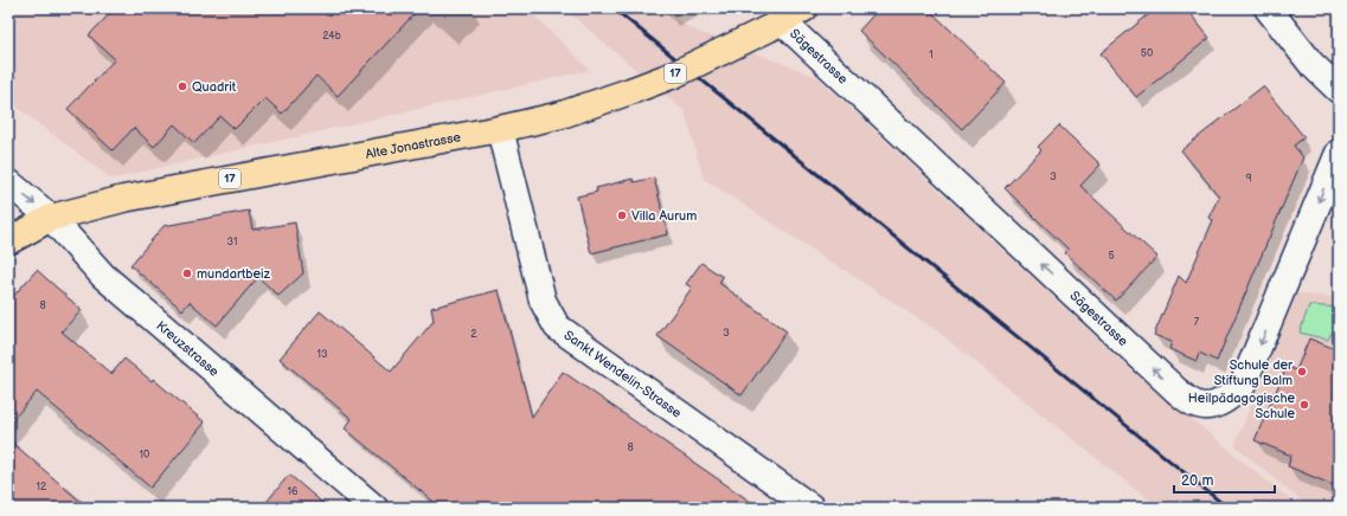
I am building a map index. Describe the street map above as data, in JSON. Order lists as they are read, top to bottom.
{
  "streets": {
    "main road": ["17", "Alte Jonastrasse"],
    "street": ["Sägestrasse", "Kreuzstrasse", "Sankt Wendelin-Strasse"]
  },
  "crossings": [
    ["Sägestrasse", "Alte Jonastrasse"],
    ["Alte Jonastrasse", "Kreuzstrasse"],
    ["Alte Jonastrasse", "Sankt Wendelin-Strasse"]
  ],
  "places": [
    "Quadrit",
    "Villa Aurum",
    "mundartbeiz",
    "Schule der Stiftung Balm",
    "Heilpädagogische Schule"
  ],
  "house_numbers": [
    "24b",
    "50",
    "1",
    "3",
    "9",
    "31",
    "5",
    "8",
    "7",
    "3",
    "2",
    "13",
    "8",
    "10",
    "12",
    "16"
  ],
  "scale_bar": "20 m"
}
